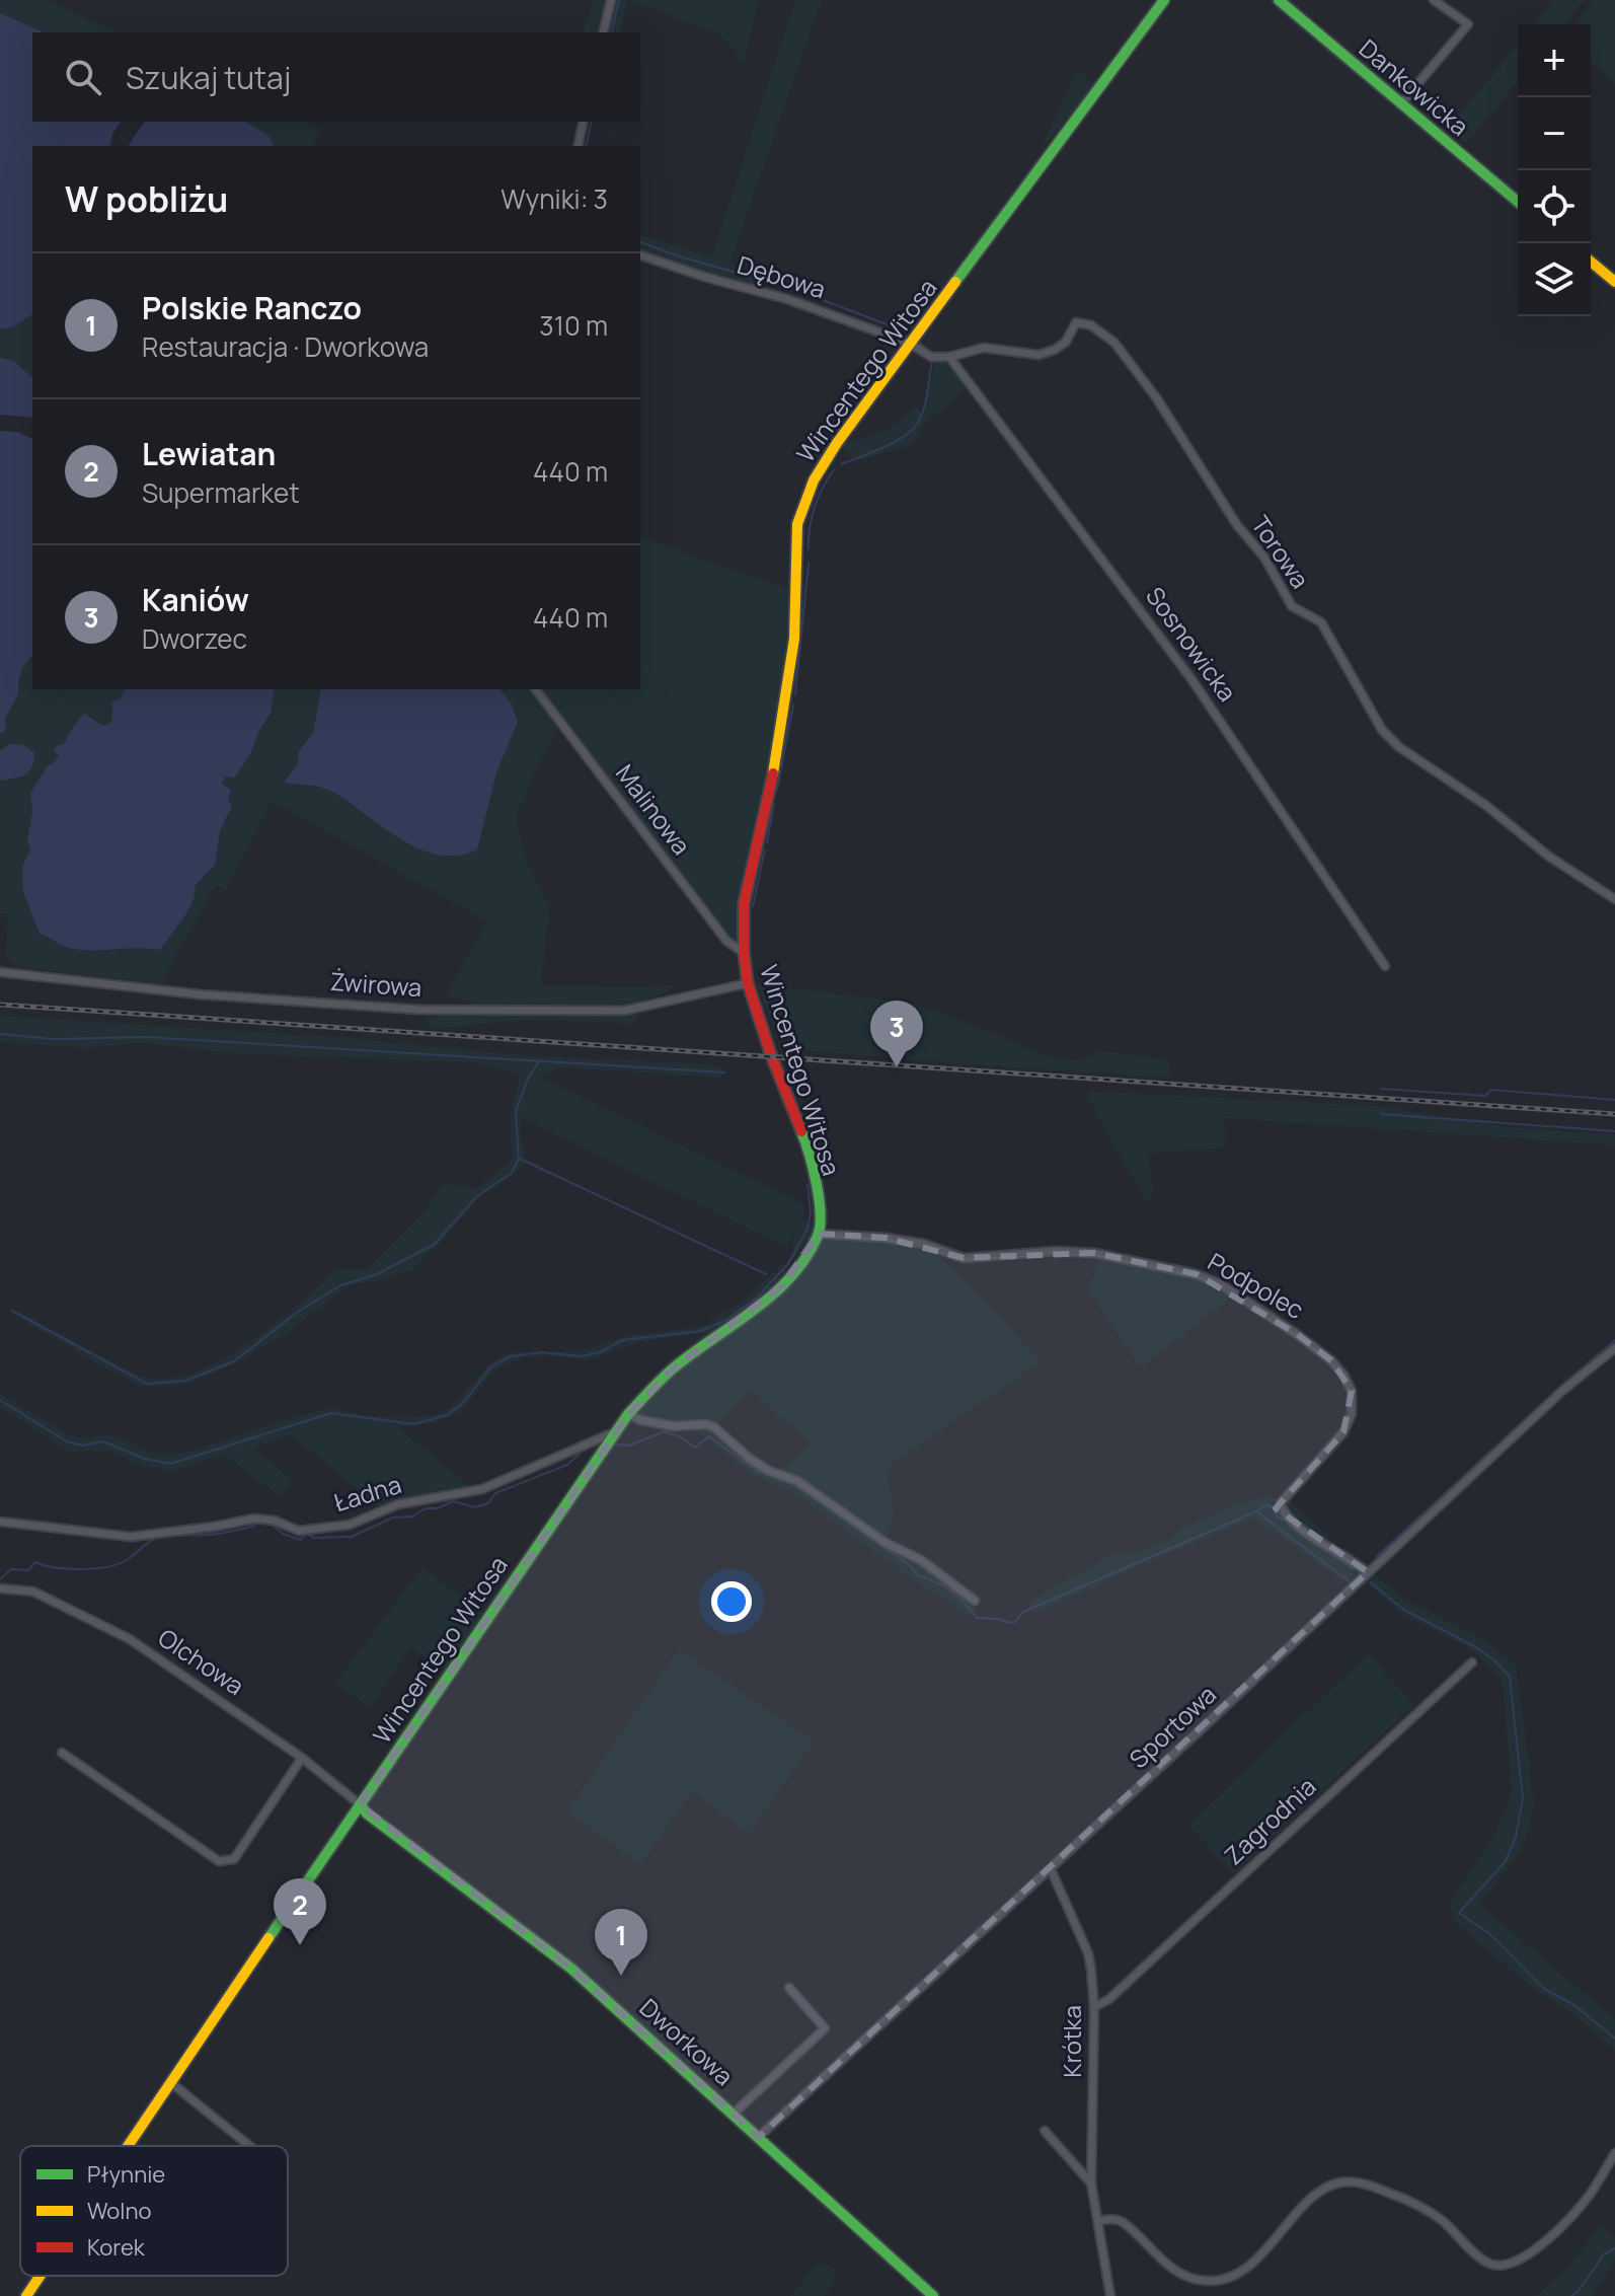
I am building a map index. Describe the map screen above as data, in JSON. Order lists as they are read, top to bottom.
{
  "streets": {
    "street": [
      "Dankowicka",
      "Dębowa",
      "Wincentego Witosa",
      "Torowa",
      "Sosnowicka",
      "Malinowa",
      "Żwirowa",
      "Podpolec",
      "Ładna",
      "Olchowa",
      "Sportowa",
      "Zagrodnia",
      "Krótka",
      "Dworkowa"
    ]
  },
  "crossings": [
    ["Dębowa", "Wincentego Witosa"],
    ["Wincentego Witosa", "Malinowa"],
    ["Wincentego Witosa", "Żwirowa"],
    ["Wincentego Witosa", "Podpolec"],
    ["Wincentego Witosa", "Ładna"],
    ["Wincentego Witosa", "Olchowa"],
    ["Wincentego Witosa", "Dworkowa"],
    ["Torowa", "Sosnowicka"],
    ["Podpolec", "Sportowa"],
    ["Olchowa", "Dworkowa"],
    ["Sportowa", "Krótka"],
    ["Sportowa", "Dworkowa"],
    ["Zagrodnia", "Krótka"]
  ],
  "legend": ["Płynnie", "Wolno", "Korek"],
  "page": {
    "map_buttons": ["+", "−"],
    "search": "Szukaj tutaj",
    "heading": ["W pobliżu", "Wyniki: 3"],
    "list": [
      {
        "mark": "1",
        "name": "Polskie Ranczo",
        "note": "Restauracja · Dworkowa",
        "value": "310 m"
      },
      {
        "mark": "2",
        "name": "Lewiatan",
        "note": "Supermarket",
        "value": "440 m"
      },
      {
        "mark": "3",
        "name": "Kaniów",
        "note": "Dworzec",
        "value": "440 m"
      }
    ],
    "pins": ["3", "2", "1"]
  }
}
